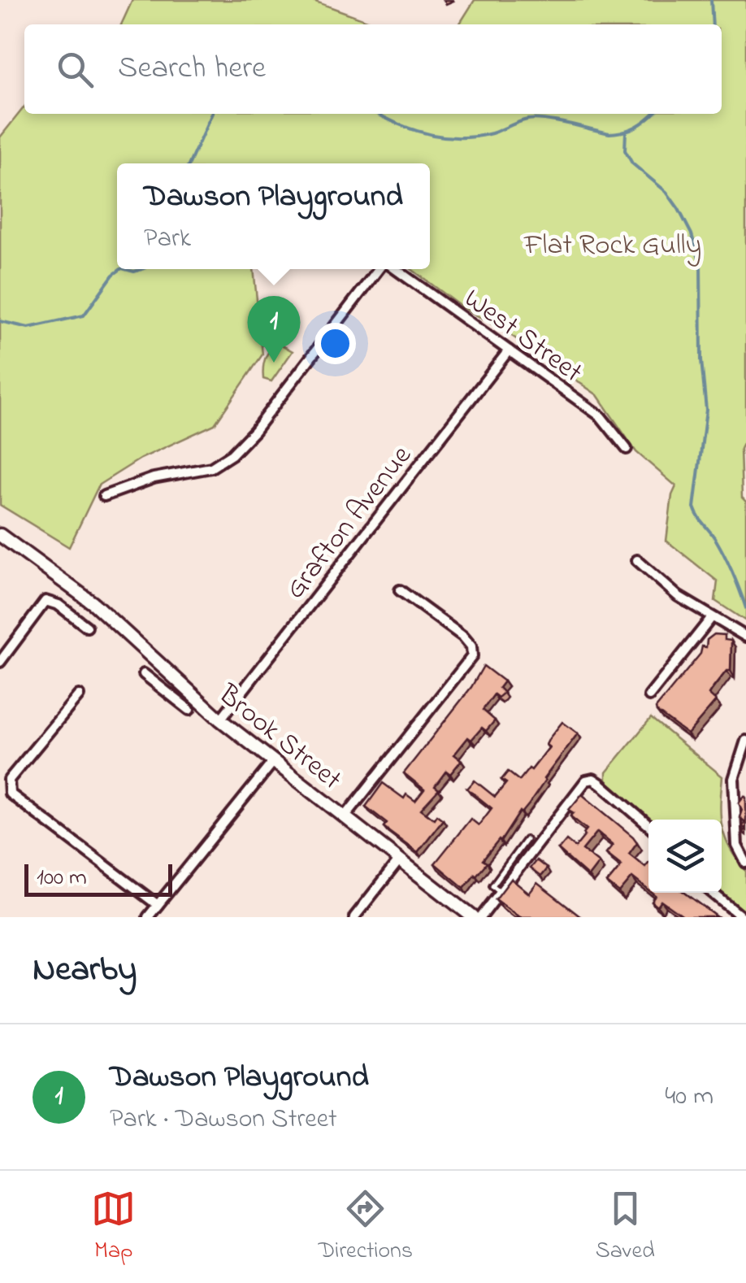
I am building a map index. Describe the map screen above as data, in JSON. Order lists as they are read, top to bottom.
{
  "streets": {
    "main road": ["Brook Street"],
    "street": ["West Street", "Grafton Avenue"]
  },
  "crossings": [
    ["West Street", "Grafton Avenue"],
    ["Grafton Avenue", "Brook Street"]
  ],
  "parks": ["Flat Rock Gully"],
  "scale_bar": "100 m",
  "page": {
    "search": "Search here",
    "popup": ["Dawson Playground", "Park"],
    "pins": "1",
    "scale": "100 m",
    "heading": "Nearby",
    "list": [
      {
        "mark": "1",
        "name": "Dawson Playground",
        "note": "Park · Dawson Street",
        "value": "40 m"
      }
    ],
    "nav": ["Map", "Directions", "Saved"]
  }
}
